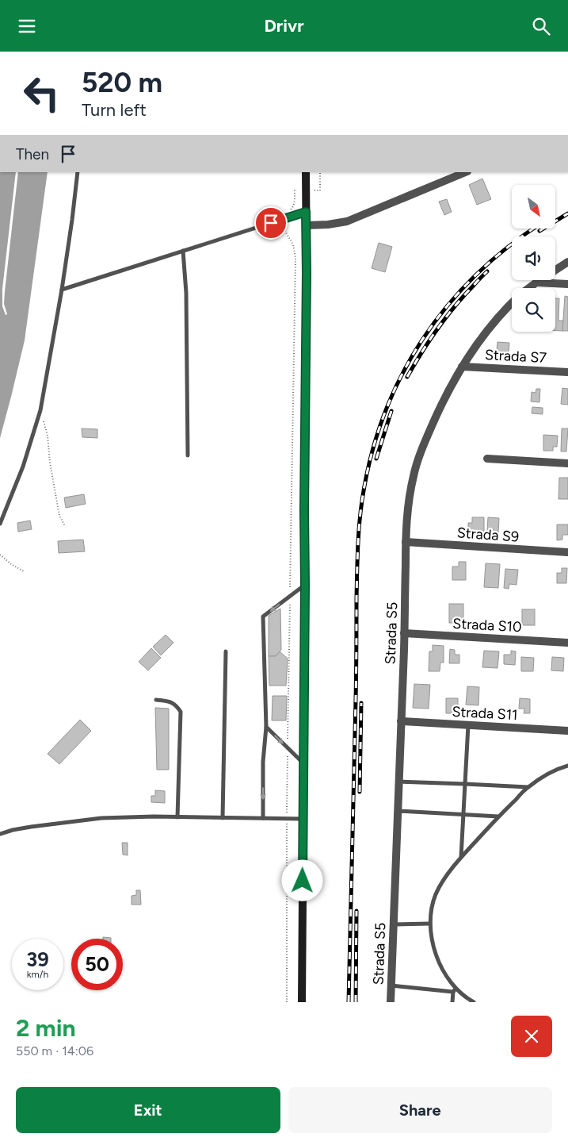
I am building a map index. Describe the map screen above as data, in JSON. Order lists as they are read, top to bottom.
{
  "streets": {
    "street": [
      "Strada S7",
      "Strada S9",
      "Strada S10",
      "Strada S5",
      "Strada S11"
    ]
  },
  "crossings": [
    ["Strada S7", "Strada S5"],
    ["Strada S9", "Strada S5"],
    ["Strada S10", "Strada S5"],
    ["Strada S5", "Strada S11"]
  ],
  "north": "bottom right",
  "page": {
    "header": "Drivr",
    "turn": ["520 m", "Turn left"],
    "then": "Then",
    "speed": "39 km/h",
    "limit": "50",
    "heading": ["2 min", "550 m · 14:06"],
    "buttons": ["Exit", "Share"]
  }
}
